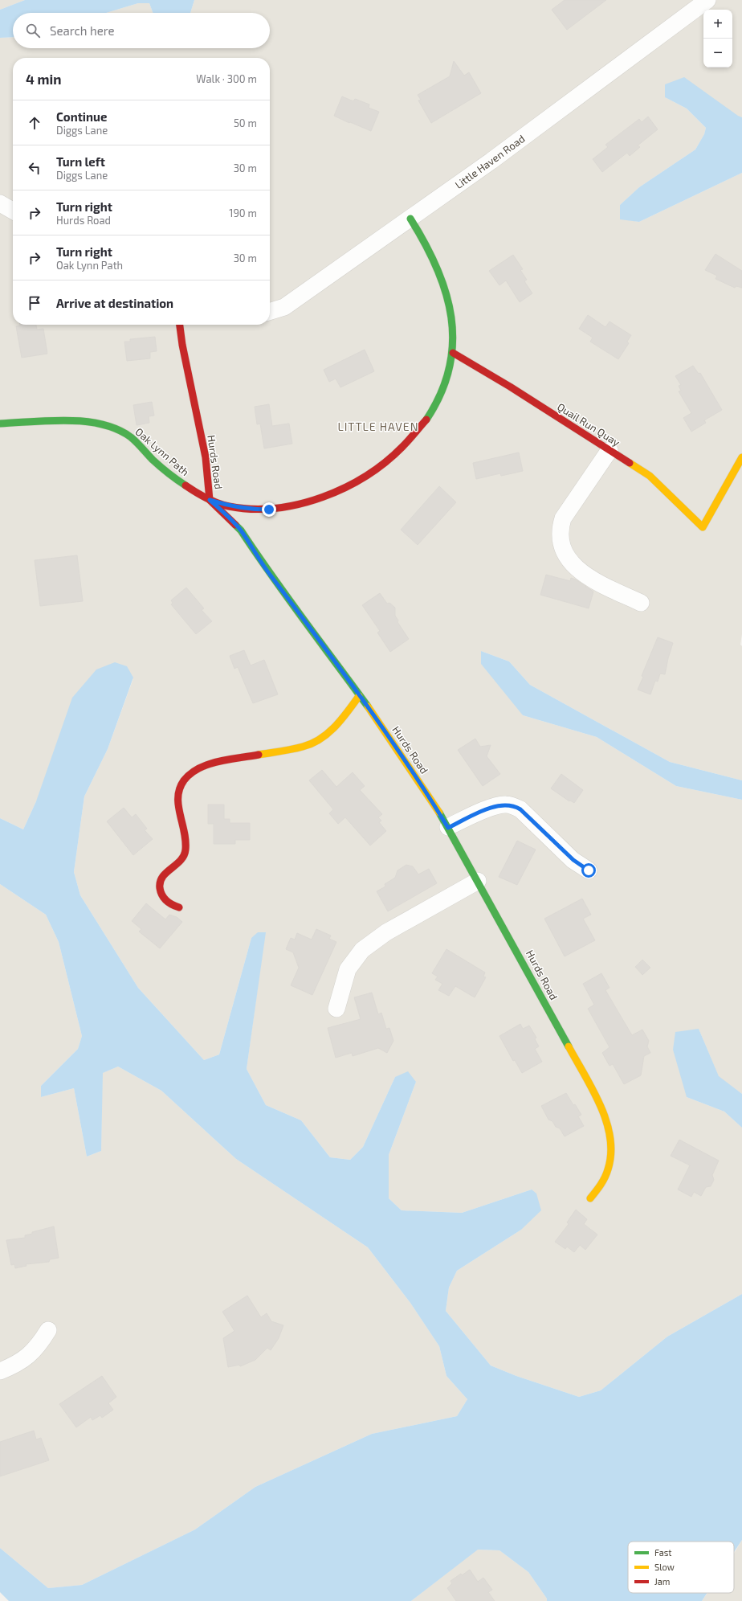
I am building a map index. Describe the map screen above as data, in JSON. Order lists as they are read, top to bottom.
{
  "streets": {
    "street": [
      "Little Haven Road",
      "Quail Run Quay",
      "Oak Lynn Path",
      "Hurds Road"
    ]
  },
  "crossings": [
    ["Little Haven Road", "Oak Lynn Path"],
    ["Quail Run Quay", "Oak Lynn Path"],
    ["Oak Lynn Path", "Hurds Road"]
  ],
  "districts": ["LITTLE HAVEN"],
  "legend": ["Fast", "Slow", "Jam"],
  "page": {
    "map_buttons": ["+", "−"],
    "search": "Search here",
    "heading": ["4 min", "Walk · 300 m"],
    "list": [
      ["Continue", "Diggs Lane", "50 m"],
      ["Turn left", "Diggs Lane", "30 m"],
      ["Turn right", "Hurds Road", "190 m"],
      ["Turn right", "Oak Lynn Path", "30 m"],
      "Arrive at destination"
    ]
  }
}
